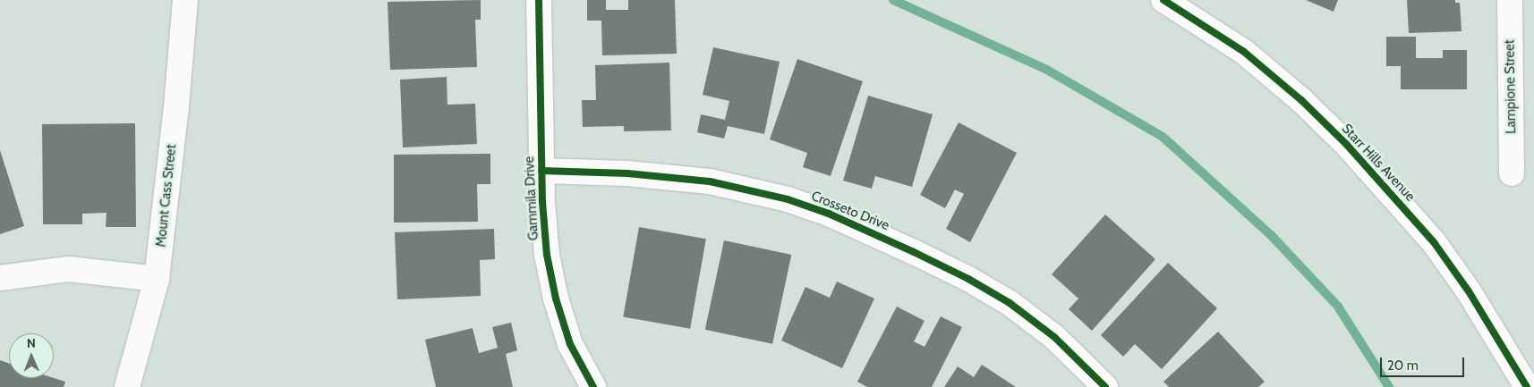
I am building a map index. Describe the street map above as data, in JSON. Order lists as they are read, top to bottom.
{
  "streets": {
    "street": [
      "Lampione Street",
      "Starr Hills Avenue",
      "Mount Cass Street",
      "Gammila Drive",
      "Crosseto Drive"
    ]
  },
  "crossings": [
    ["Gammila Drive", "Crosseto Drive"]
  ],
  "scale_bar": "20 m",
  "north": "top"
}
